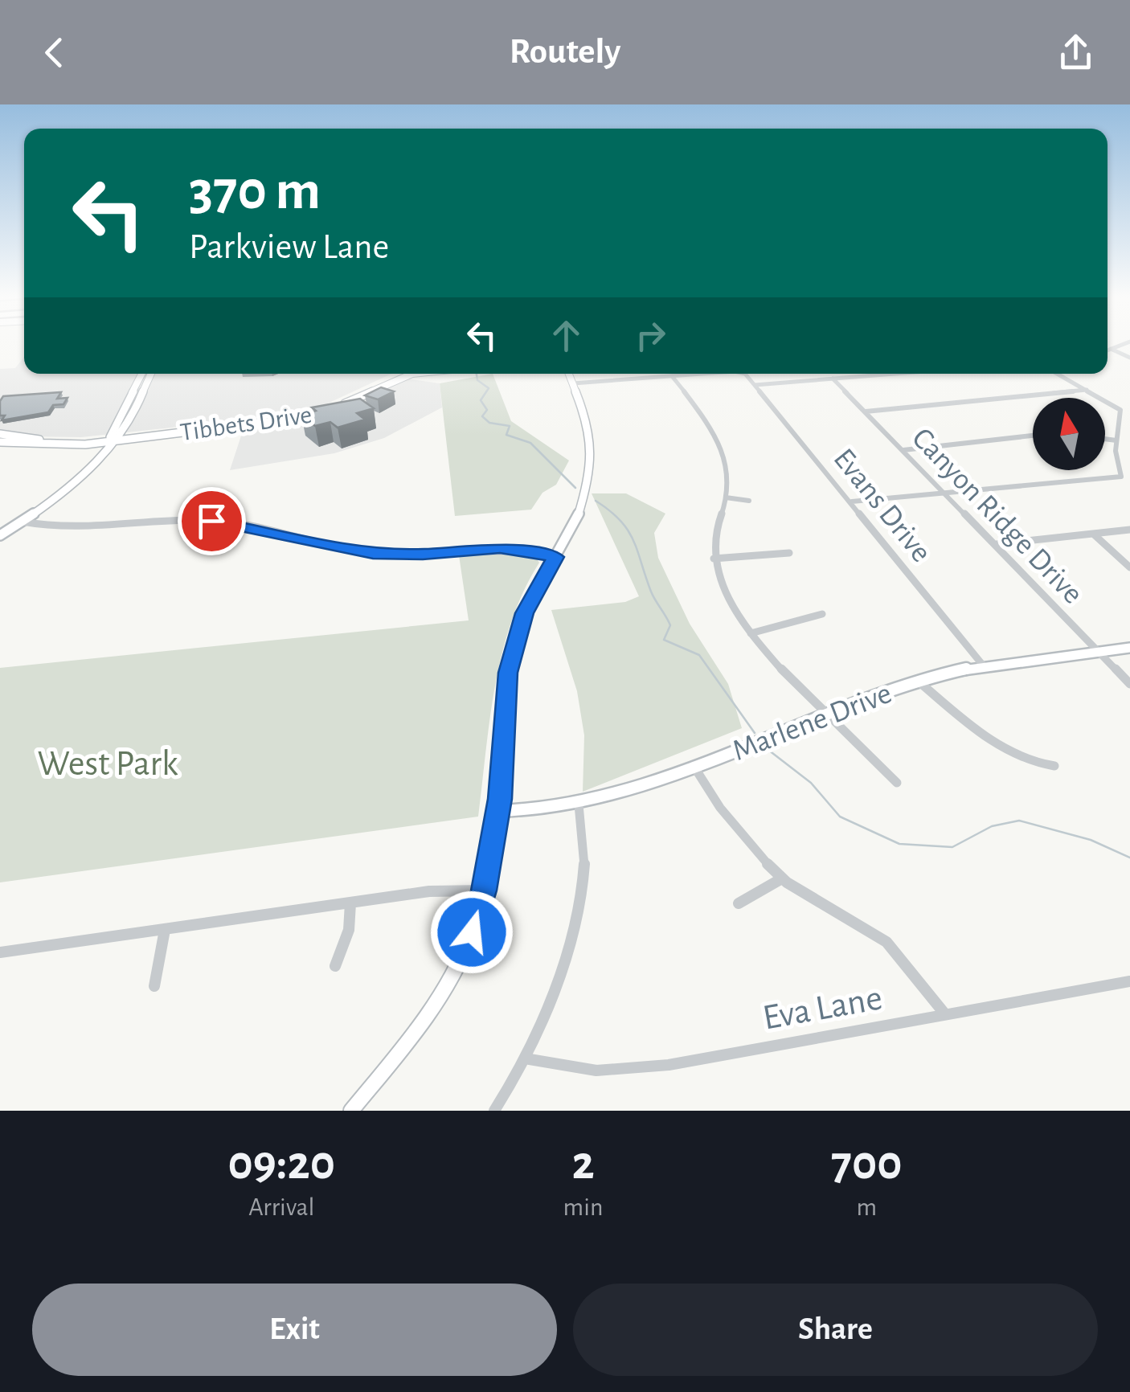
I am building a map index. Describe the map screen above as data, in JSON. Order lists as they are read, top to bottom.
{
  "streets": {
    "street": [
      "Tibbets Drive",
      "Evans Drive",
      "Canyon Ridge Drive",
      "Marlene Drive",
      "Eva Lane"
    ]
  },
  "crossings": [
    ["Evans Drive", "Marlene Drive"],
    ["Canyon Ridge Drive", "Marlene Drive"]
  ],
  "parks": ["West Park"],
  "north": "top",
  "page": {
    "header": "Routely",
    "turn": ["370 m", "Parkview Lane"],
    "eta": [
      "09:20",
      "Arrival",
      "2",
      "min",
      "700",
      "m"
    ],
    "buttons": ["Exit", "Share"]
  }
}
